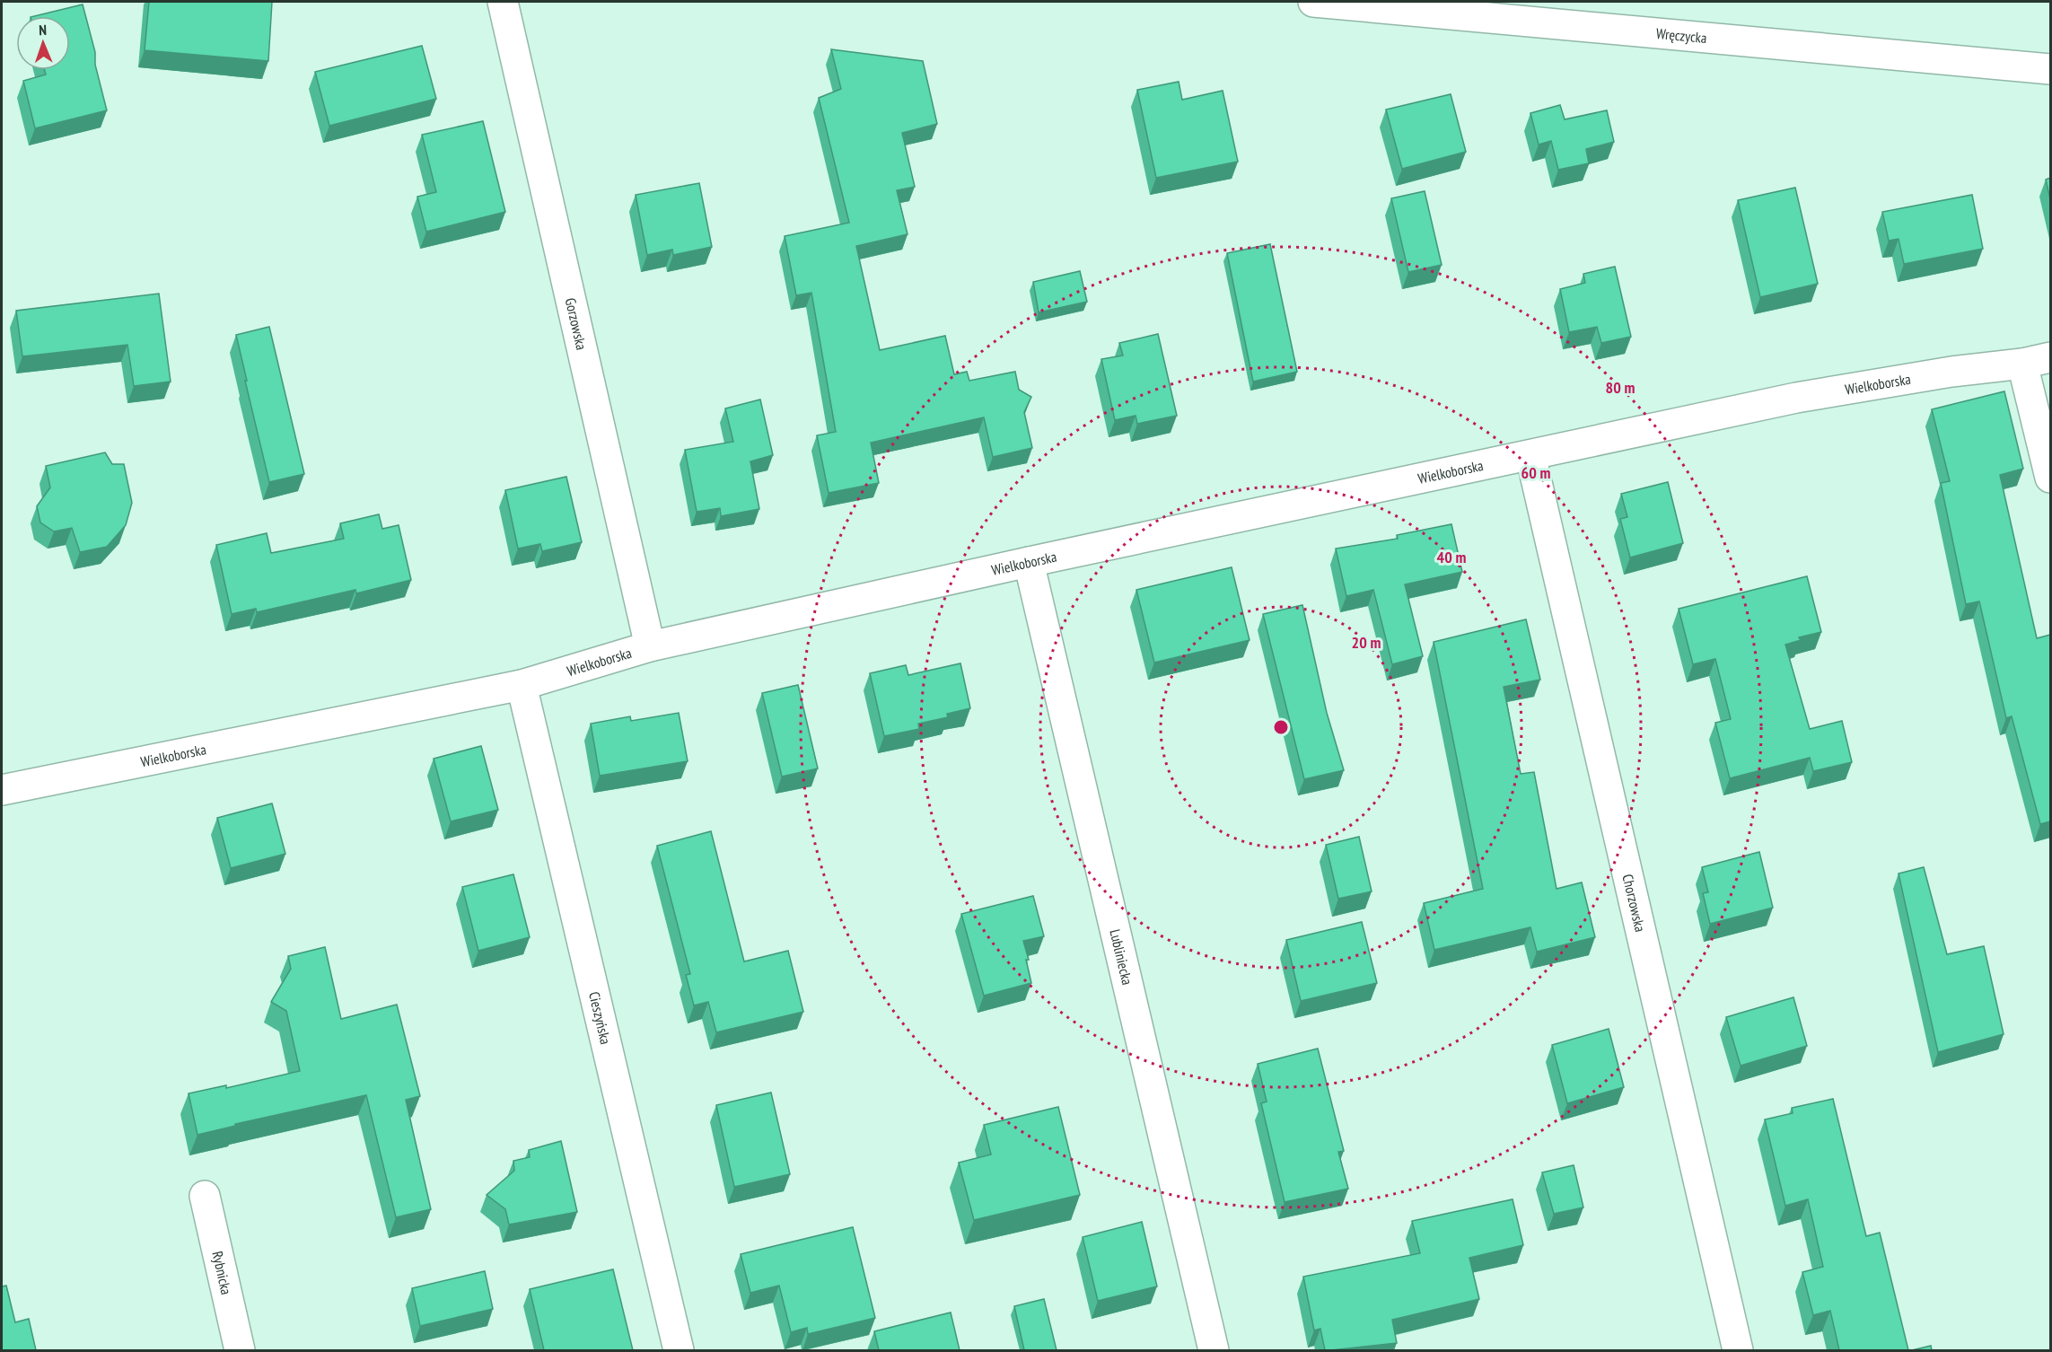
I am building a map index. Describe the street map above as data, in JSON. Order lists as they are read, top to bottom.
{
  "streets": {
    "street": [
      "Wręczycka",
      "Gorzowska",
      "Wielkoborska",
      "Chorzowska",
      "Lubliniecka",
      "Cieszyńska",
      "Rybnicka"
    ]
  },
  "crossings": [
    ["Gorzowska", "Wielkoborska"],
    ["Wielkoborska", "Chorzowska"],
    ["Wielkoborska", "Lubliniecka"],
    ["Wielkoborska", "Cieszyńska"]
  ],
  "north": "top",
  "rings": [
    "80 m",
    "60 m",
    "40 m",
    "20 m"
  ]
}
